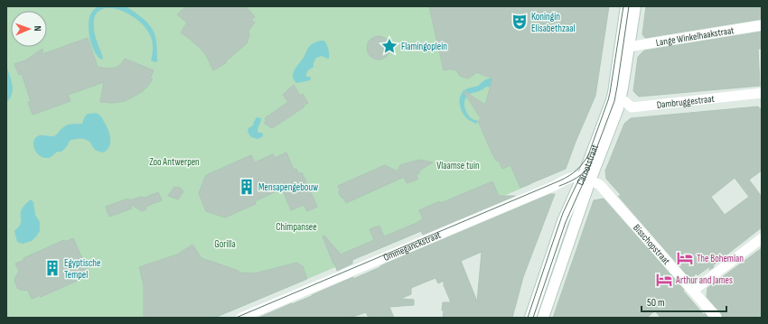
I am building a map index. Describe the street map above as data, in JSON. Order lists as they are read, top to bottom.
{
  "streets": {
    "main road": ["Carnotstraat"],
    "street": [
      "Lange Winkelhaakstraat",
      "Dambruggestraat",
      "Bisschopstraat",
      "Ommeganckstraat"
    ]
  },
  "crossings": [
    ["Lange Winkelhaakstraat", "Carnotstraat"],
    ["Dambruggestraat", "Carnotstraat"],
    ["Carnotstraat", "Bisschopstraat"],
    ["Carnotstraat", "Ommeganckstraat"],
    ["Bisschopstraat", "Ommeganckstraat"]
  ],
  "parks": [
    "Zoo Antwerpen",
    "Vlaamse tuin",
    "Chimpansee",
    "Gorilla"
  ],
  "places": {
    "theatre": ["Koningin Elisabethzaal"],
    "place": ["Flamingoplein"],
    "building": ["Mensapengebouw", "Egyptische Tempel"],
    "hotel": ["The Bohemian", "Arthur and James"]
  },
  "scale_bar": "50 m",
  "north": "right"
}
